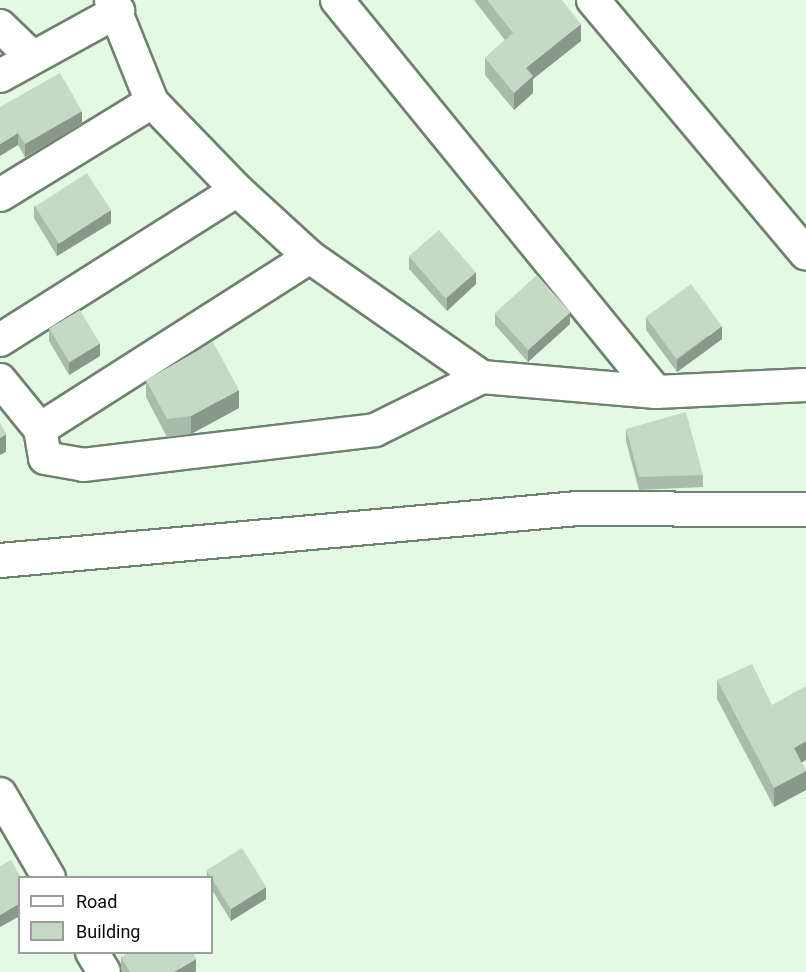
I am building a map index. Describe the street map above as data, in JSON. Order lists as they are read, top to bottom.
{
  "legend": ["Road", "Building"]
}
